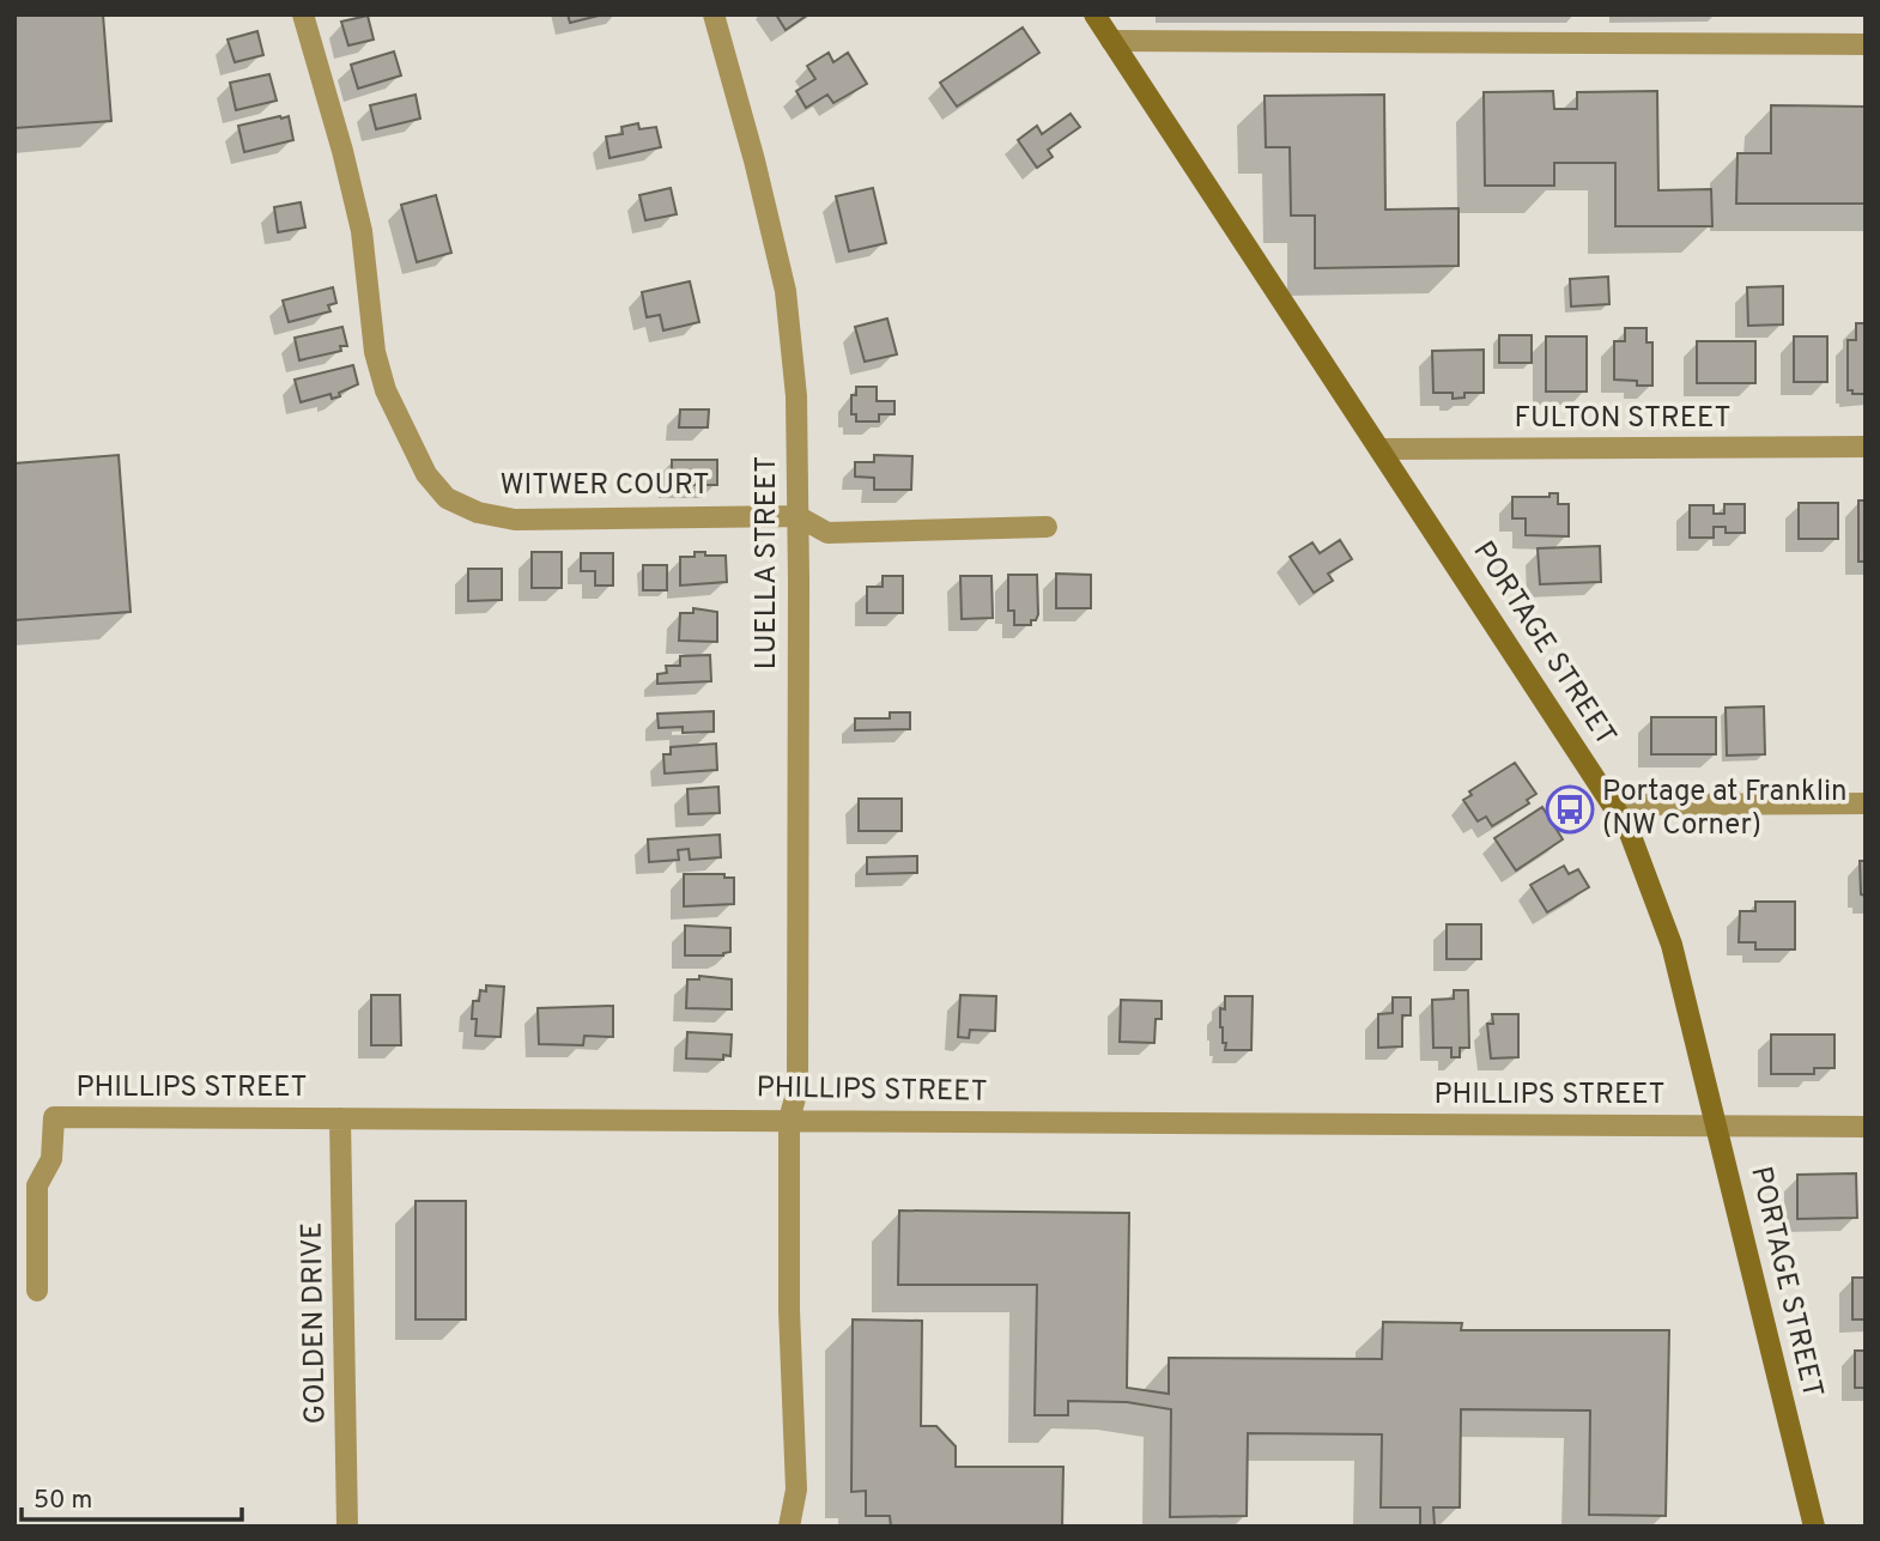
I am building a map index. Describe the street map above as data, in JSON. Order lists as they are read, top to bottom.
{
  "streets": {
    "main road": ["PORTAGE STREET"],
    "street": [
      "FULTON STREET",
      "WITWER COURT",
      "LUELLA STREET",
      "PHILLIPS STREET",
      "GOLDEN DRIVE"
    ]
  },
  "crossings": [
    ["FULTON STREET", "PORTAGE STREET"],
    ["WITWER COURT", "LUELLA STREET"],
    ["LUELLA STREET", "PHILLIPS STREET"],
    ["PORTAGE STREET", "PHILLIPS STREET"],
    ["PHILLIPS STREET", "GOLDEN DRIVE"]
  ],
  "places": {
    "bus stop": ["Portage at Franklin (NW Corner)"]
  },
  "scale_bar": "50 m"
}
